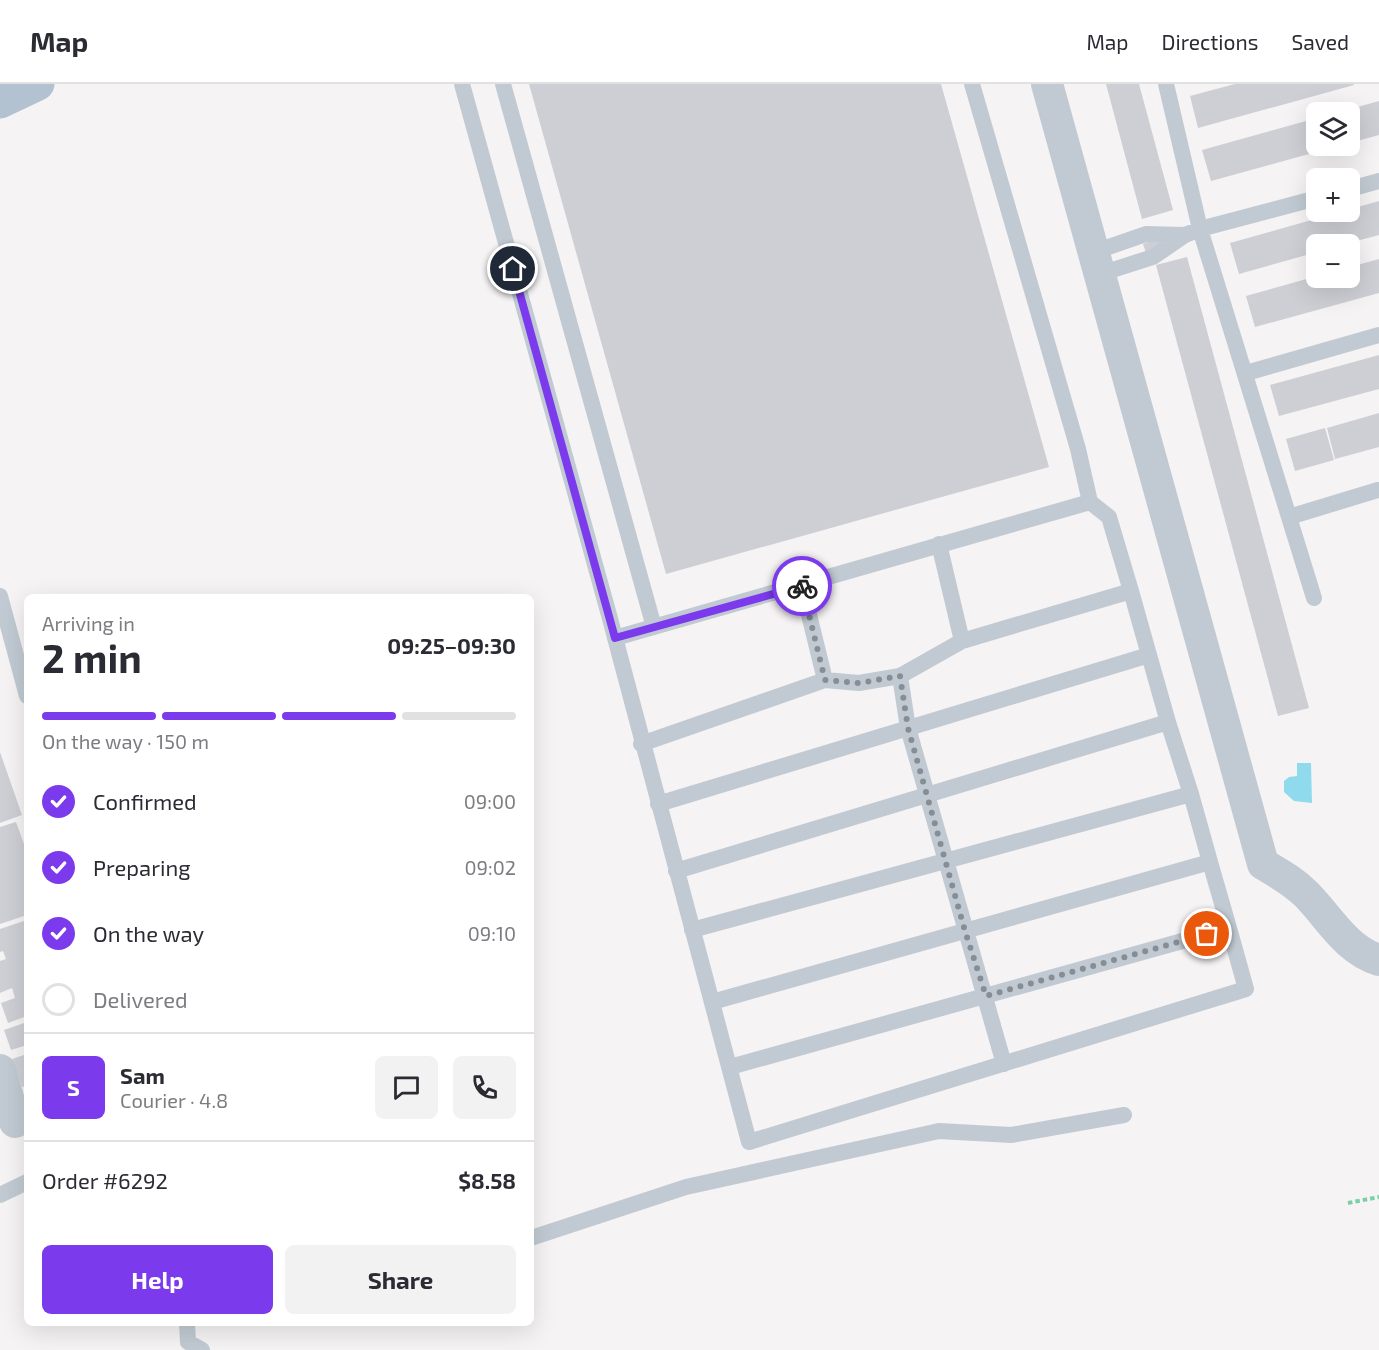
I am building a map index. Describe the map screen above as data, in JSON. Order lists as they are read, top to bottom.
{
  "page": {
    "header": "Map",
    "nav": ["Map", "Directions", "Saved"],
    "map_buttons": ["+", "−"],
    "heading": ["2 min", "Arriving in", "09:25–09:30"],
    "panel": [
      "Sam",
      "Courier · 4.8",
      "Order #6292",
      "$8.58"
    ],
    "bar": "On the way · 150 m",
    "list": [
      ["Confirmed", "09:00"],
      ["Preparing", "09:02"],
      ["On the way", "09:10"],
      "Delivered"
    ],
    "round": "S",
    "buttons": ["Help", "Share"]
  }
}
